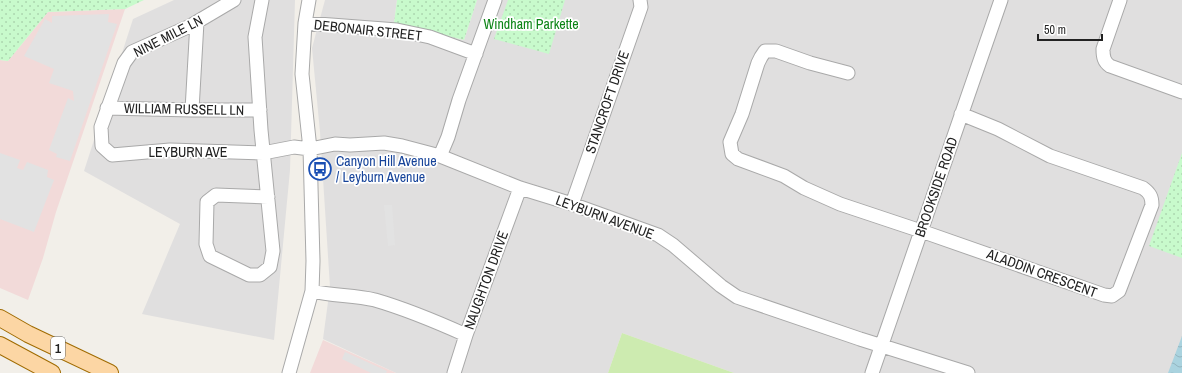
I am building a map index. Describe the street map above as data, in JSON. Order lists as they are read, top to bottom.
{
  "streets": {
    "main road": ["1"],
    "street": [
      "DEBONAIR STREET",
      "NINE MILE LN",
      "STANCROFT DRIVE",
      "WILLIAM RUSSELL LN",
      "LEYBURN AVE",
      "BROOKSIDE ROAD",
      "LEYBURN AVENUE",
      "ALADDIN CRESCENT",
      "NAUGHTON DRIVE"
    ]
  },
  "crossings": [
    ["NINE MILE LN", "WILLIAM RUSSELL LN"],
    ["NINE MILE LN", "LEYBURN AVE"],
    ["STANCROFT DRIVE", "LEYBURN AVENUE"],
    ["LEYBURN AVE", "LEYBURN AVENUE"],
    ["BROOKSIDE ROAD", "LEYBURN AVENUE"],
    ["BROOKSIDE ROAD", "ALADDIN CRESCENT"],
    ["LEYBURN AVENUE", "NAUGHTON DRIVE"]
  ],
  "parks": ["Windham Parkette"],
  "places": {
    "bus stop": ["Canyon Hill Avenue / Leyburn Avenue"]
  },
  "scale_bar": "50 m"
}
